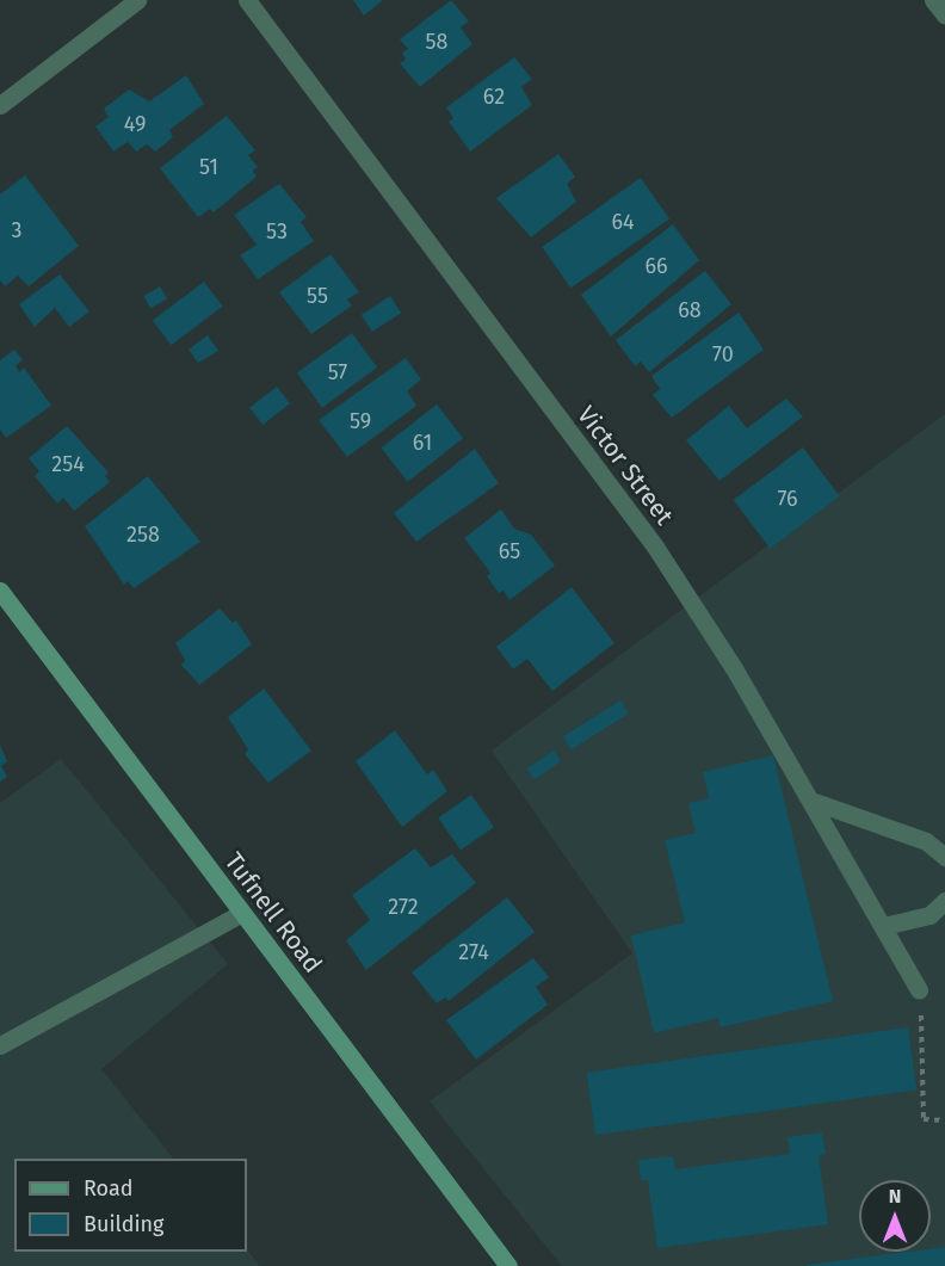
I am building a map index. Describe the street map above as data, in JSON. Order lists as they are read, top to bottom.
{
  "streets": {
    "street": ["Victor Street", "Tufnell Road"]
  },
  "house_numbers": [
    "58",
    "62",
    "49",
    "51",
    "64",
    "3",
    "53",
    "66",
    "55",
    "68",
    "70",
    "57",
    "59",
    "61",
    "254",
    "76",
    "258",
    "65",
    "272",
    "274"
  ],
  "legend": ["Road", "Building"],
  "north": "top"
}
